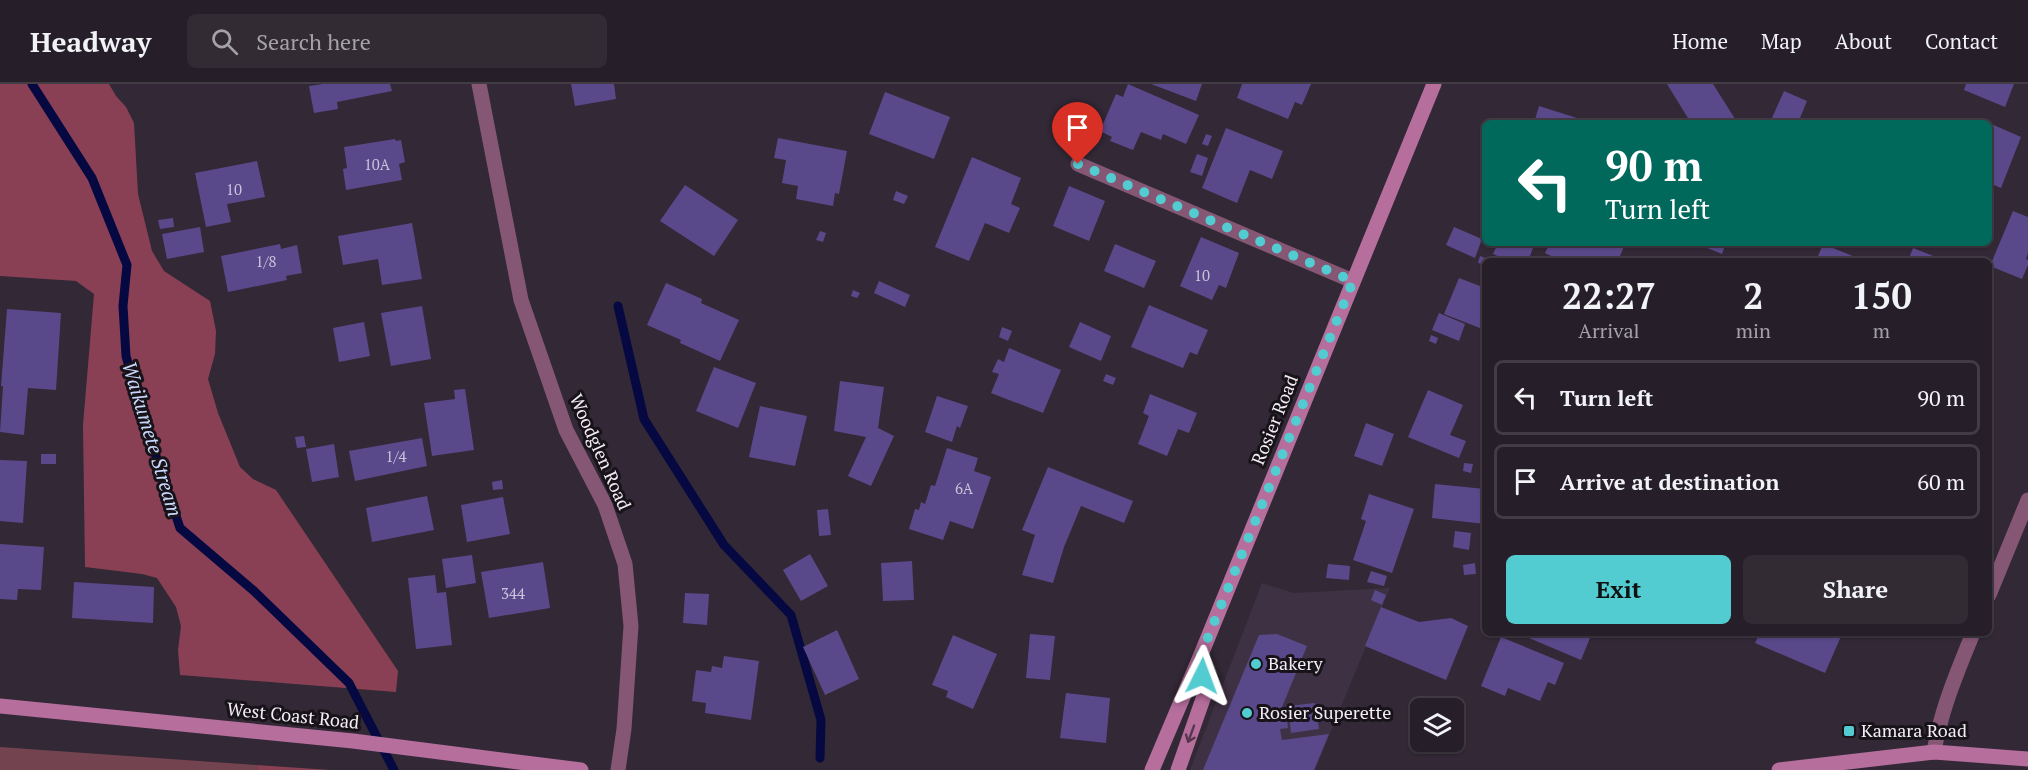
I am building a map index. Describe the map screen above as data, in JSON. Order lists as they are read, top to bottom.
{
  "streets": {
    "main road": ["Rosier Road", "West Coast Road"],
    "street": ["Woodglen Road"]
  },
  "water": ["Waikumete Stream"],
  "places": {
    "other": ["Bakery", "Rosier Superette"],
    "transit": ["Kamara Road"]
  },
  "house_numbers": [
    "10A",
    "10",
    "1/8",
    "10",
    "1/4",
    "6A",
    "344"
  ],
  "page": {
    "header": "Headway",
    "search": "Search here",
    "nav": [
      "Home",
      "Map",
      "About",
      "Contact"
    ],
    "turn": ["90 m", "Turn left"],
    "eta": [
      "22:27",
      "Arrival",
      "2",
      "min",
      "150",
      "m"
    ],
    "list": [
      {
        "name": "Turn left",
        "value": "90 m"
      },
      {
        "name": "Arrive at destination",
        "value": "60 m"
      }
    ],
    "buttons": ["Exit", "Share"]
  }
}
